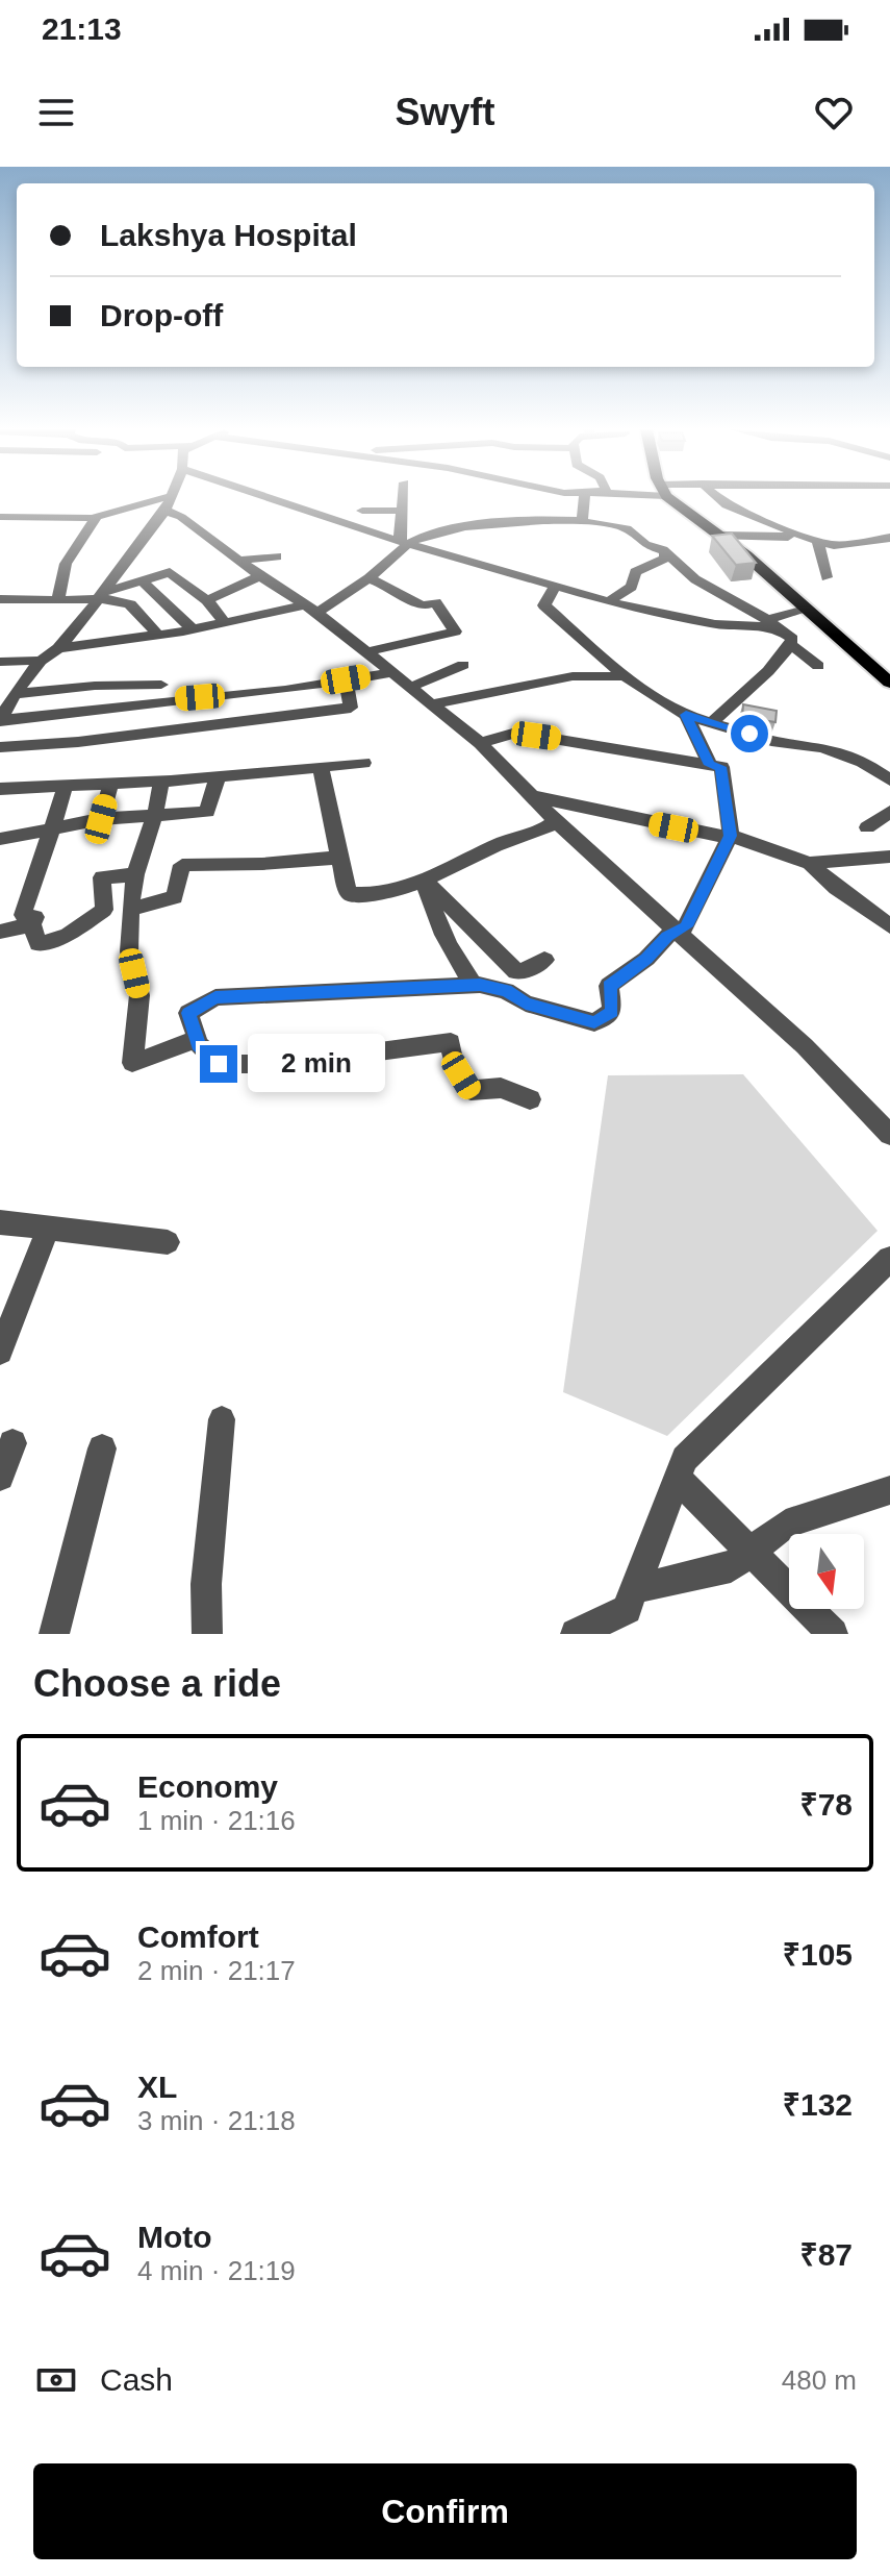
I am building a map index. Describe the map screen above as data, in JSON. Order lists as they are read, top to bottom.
{
  "north": "bottom",
  "page": {
    "status": "21:13",
    "header": "Swyft",
    "banner": ["Lakshya Hospital", "Drop-off"],
    "bubble": "2 min",
    "heading": "Choose a ride",
    "list": [
      {
        "name": "Economy",
        "note": "1 min · 21:16",
        "value": "₹78"
      },
      {
        "name": "Comfort",
        "note": "2 min · 21:17",
        "value": "₹105"
      },
      {
        "name": "XL",
        "note": "3 min · 21:18",
        "value": "₹132"
      },
      {
        "name": "Moto",
        "note": "4 min · 21:19",
        "value": "₹87"
      }
    ],
    "pay": ["Cash", "480 m"],
    "buttons": "Confirm"
  }
}
